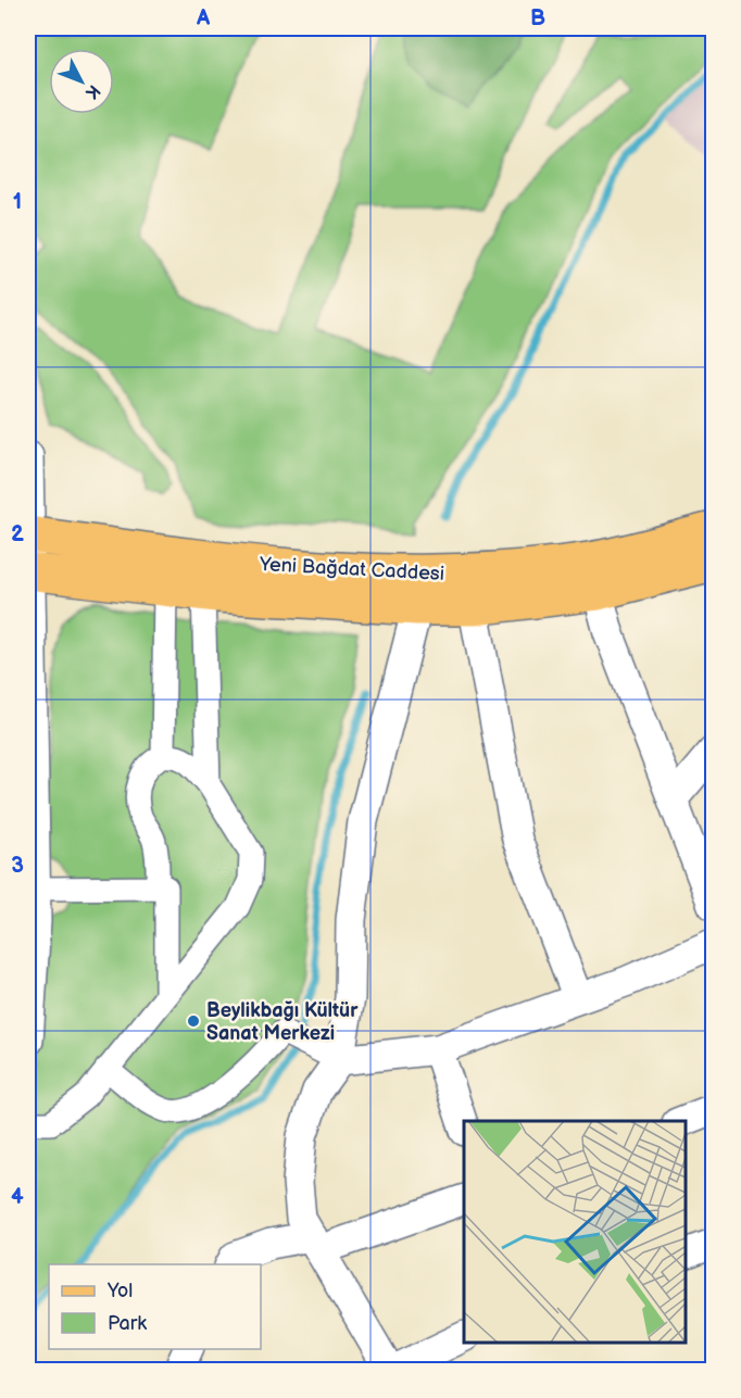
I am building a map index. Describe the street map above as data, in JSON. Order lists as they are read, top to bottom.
{
  "streets": {
    "main road": ["Yeni Bağdat Caddesi"]
  },
  "places": ["Beylikbağı Kültür Sanat Merkezi"],
  "legend": ["Yol", "Park"],
  "north": "bottom right",
  "grid": {
    "columns": ["A", "B"],
    "rows": [
      "1",
      "2",
      "3",
      "4"
    ]
  }
}
